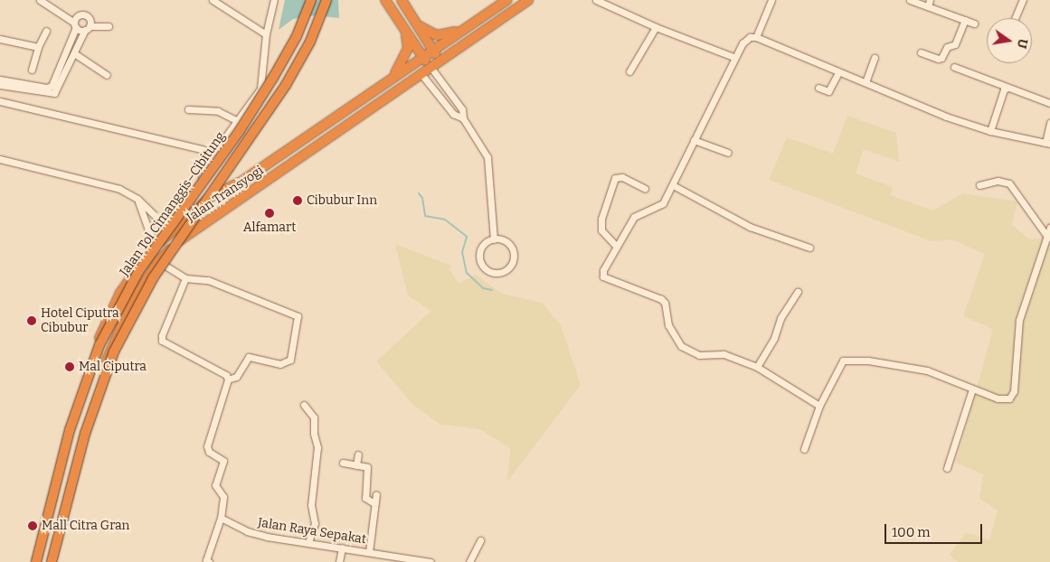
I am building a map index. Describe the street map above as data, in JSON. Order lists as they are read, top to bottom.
{
  "streets": {
    "highway": ["Jalan Transyogi", "Jalan Tol Cimanggis–Cibitung"],
    "street": ["Jalan Raya Sepakat"]
  },
  "crossings": [
    ["Jalan Transyogi", "Jalan Tol Cimanggis–Cibitung"]
  ],
  "places": [
    "Cibubur Inn",
    "Alfamart",
    "Hotel Ciputra Cibubur",
    "Mal Ciputra",
    "Mall Citra Gran"
  ],
  "scale_bar": "100 m",
  "north": "right"
}
